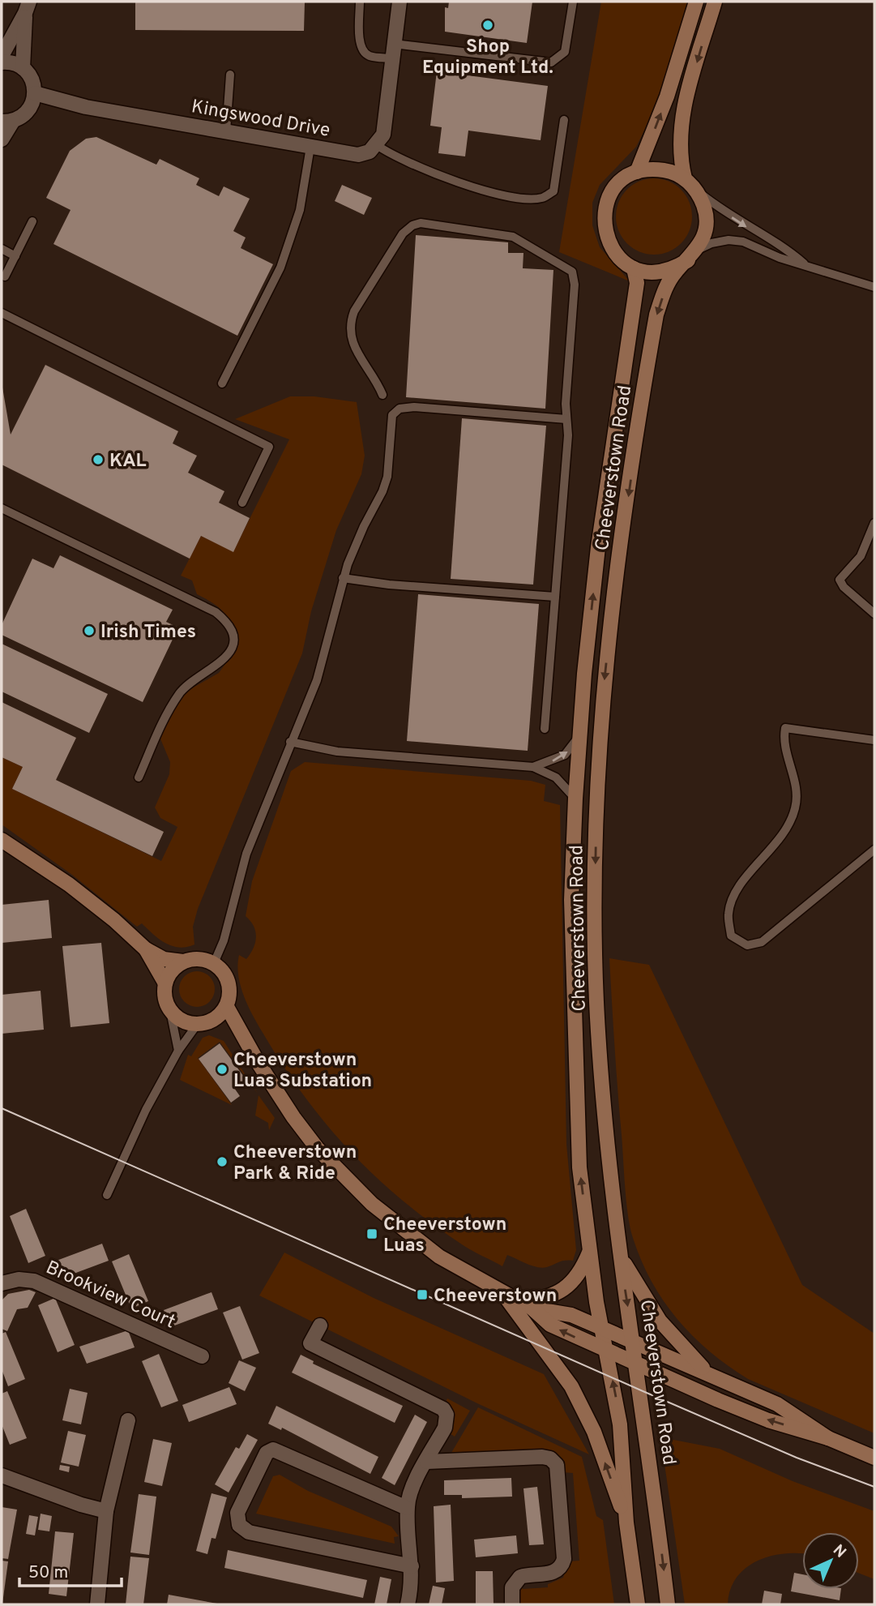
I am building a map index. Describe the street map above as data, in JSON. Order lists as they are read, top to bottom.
{
  "streets": {
    "main road": ["Cheeverstown Road"],
    "street": ["Kingswood Drive", "Brookview Court"]
  },
  "places": {
    "other": [
      "Shop Equipment Ltd.",
      "KAL",
      "Irish Times",
      "Cheeverstown Luas Substation",
      "Cheeverstown Park & Ride"
    ],
    "transit": ["Cheeverstown Luas", "Cheeverstown"]
  },
  "scale_bar": "50 m",
  "north": "top right"
}
